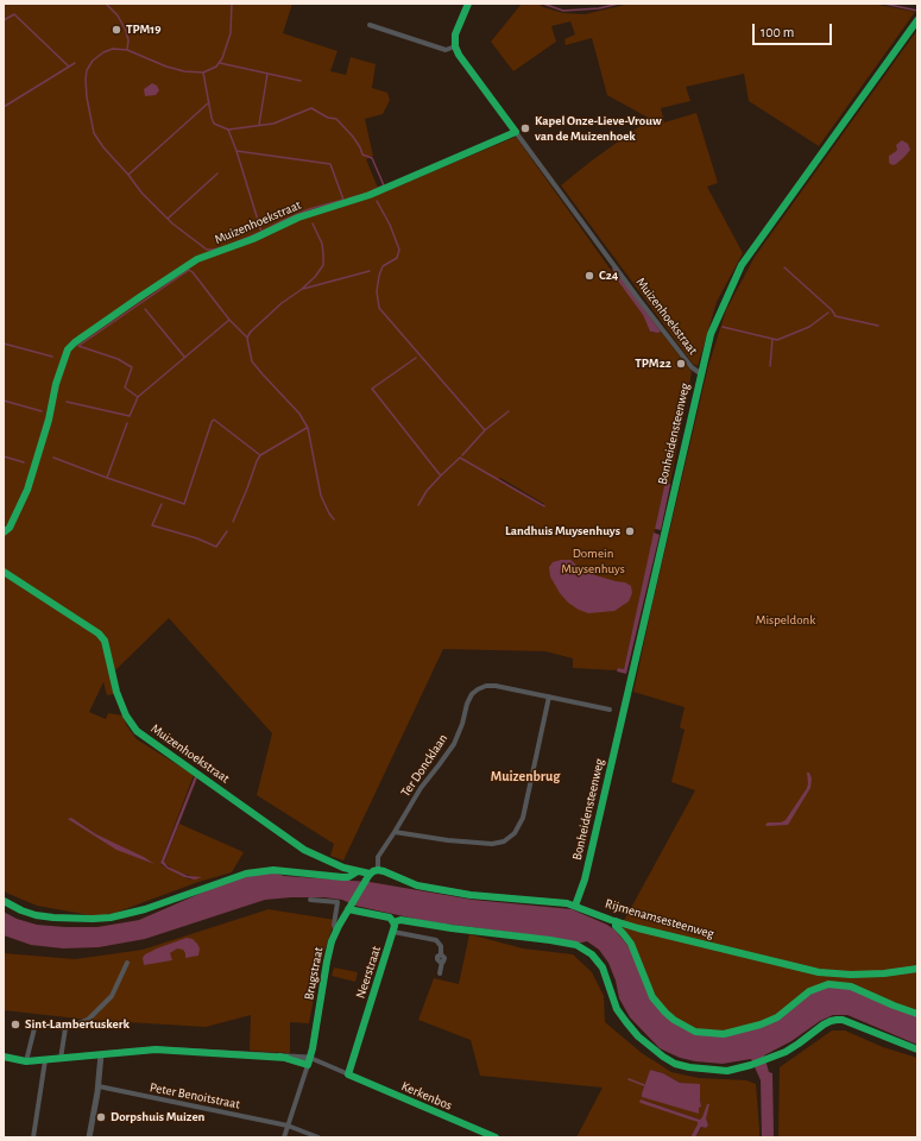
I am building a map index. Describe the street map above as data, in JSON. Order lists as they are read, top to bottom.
{
  "streets": {
    "street": [
      "Muizenhoekstraat",
      "Bonheidensteenweg",
      "Ter Doncklaan",
      "Rijmenamsesteenweg",
      "Neerstraat",
      "Brugstraat",
      "Peter Benoitstraat",
      "Kerkenbos"
    ]
  },
  "crossings": [
    ["Muizenhoekstraat", "Bonheidensteenweg"],
    ["Muizenhoekstraat", "Brugstraat"],
    ["Bonheidensteenweg", "Rijmenamsesteenweg"],
    ["Ter Doncklaan", "Rijmenamsesteenweg"],
    ["Neerstraat", "Brugstraat"],
    ["Neerstraat", "Kerkenbos"],
    ["Brugstraat", "Kerkenbos"]
  ],
  "districts": ["Muizenbrug"],
  "parks": ["Domein Muysenhuys", "Mispeldonk"],
  "places": [
    "TPM19",
    "Kapel Onze-Lieve-Vrouw van de Muizenhoek",
    "C24",
    "TPM22",
    "Landhuis Muysenhuys",
    "Sint-Lambertuskerk",
    "Dorpshuis Muizen"
  ],
  "scale_bar": "100 m"
}
